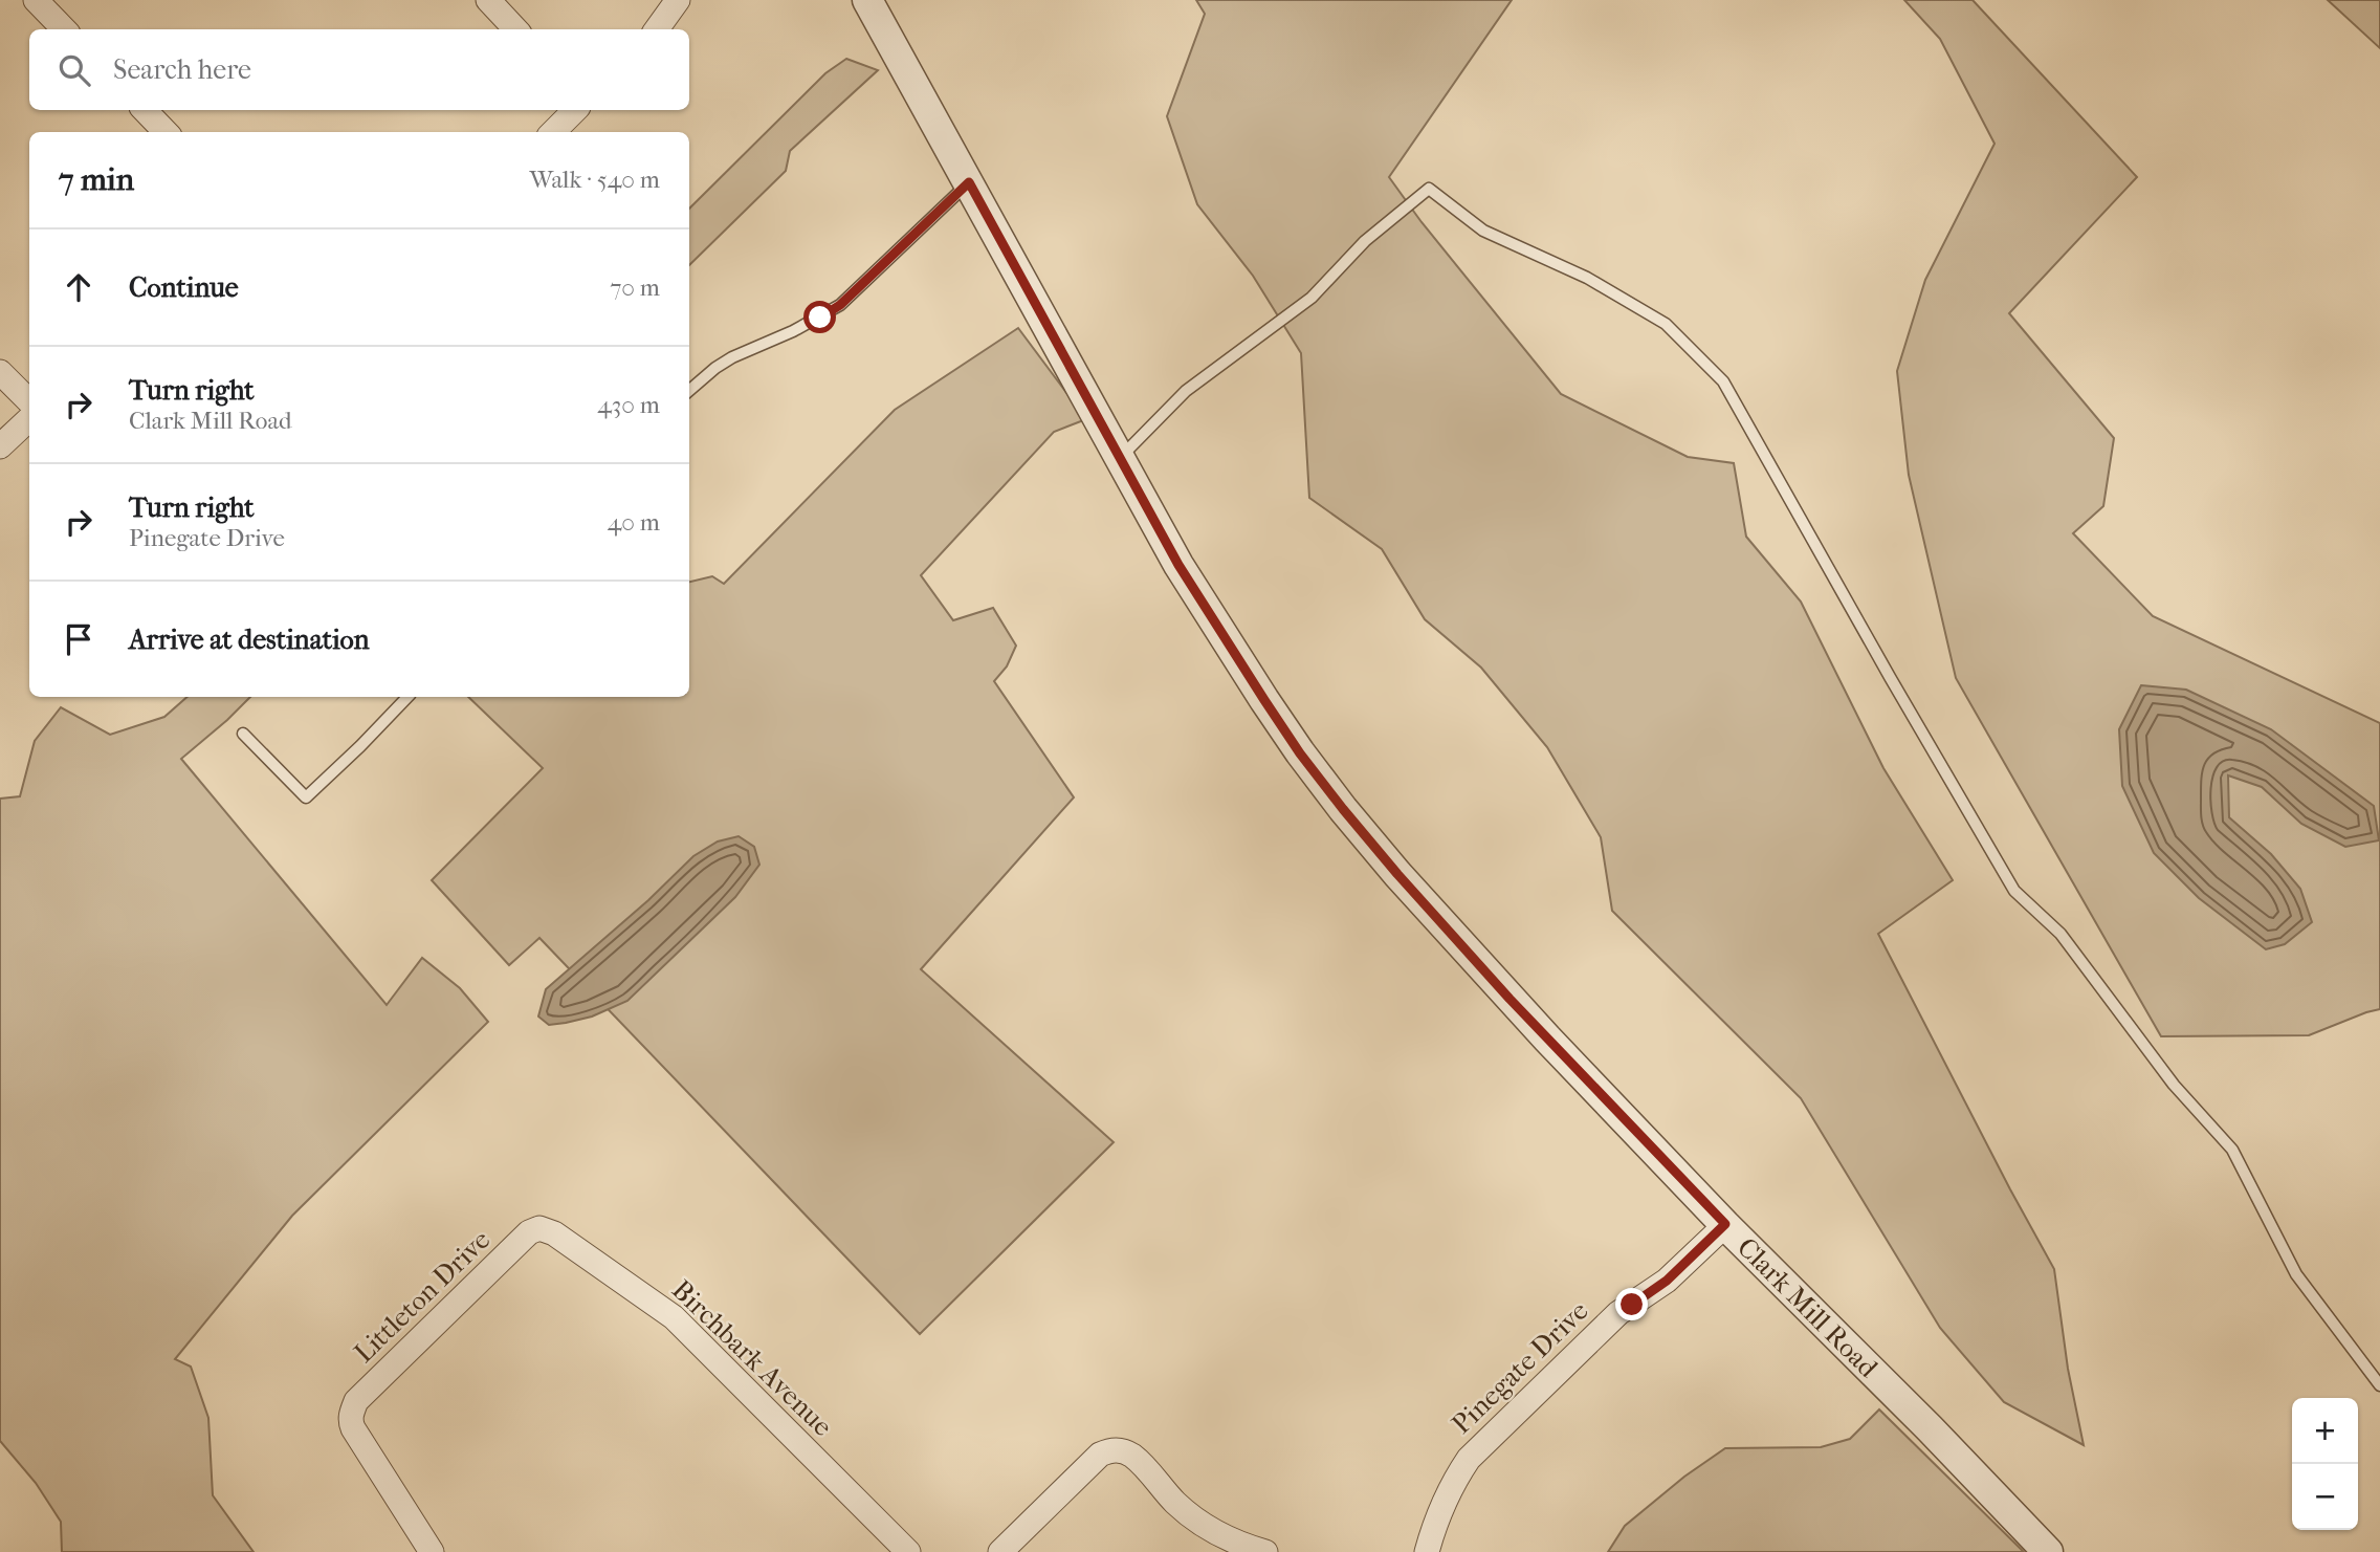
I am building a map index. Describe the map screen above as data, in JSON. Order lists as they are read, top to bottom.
{
  "streets": {
    "street": [
      "Littleton Drive",
      "Clark Mill Road",
      "Birchbark Avenue",
      "Pinegate Drive"
    ]
  },
  "crossings": [
    ["Littleton Drive", "Birchbark Avenue"],
    ["Clark Mill Road", "Pinegate Drive"]
  ],
  "page": {
    "search": "Search here",
    "heading": ["7 min", "Walk · 540 m"],
    "list": [
      ["Continue", "70 m"],
      ["Turn right", "Clark Mill Road", "430 m"],
      ["Turn right", "Pinegate Drive", "40 m"],
      "Arrive at destination"
    ],
    "map_buttons": ["+", "−"]
  }
}
